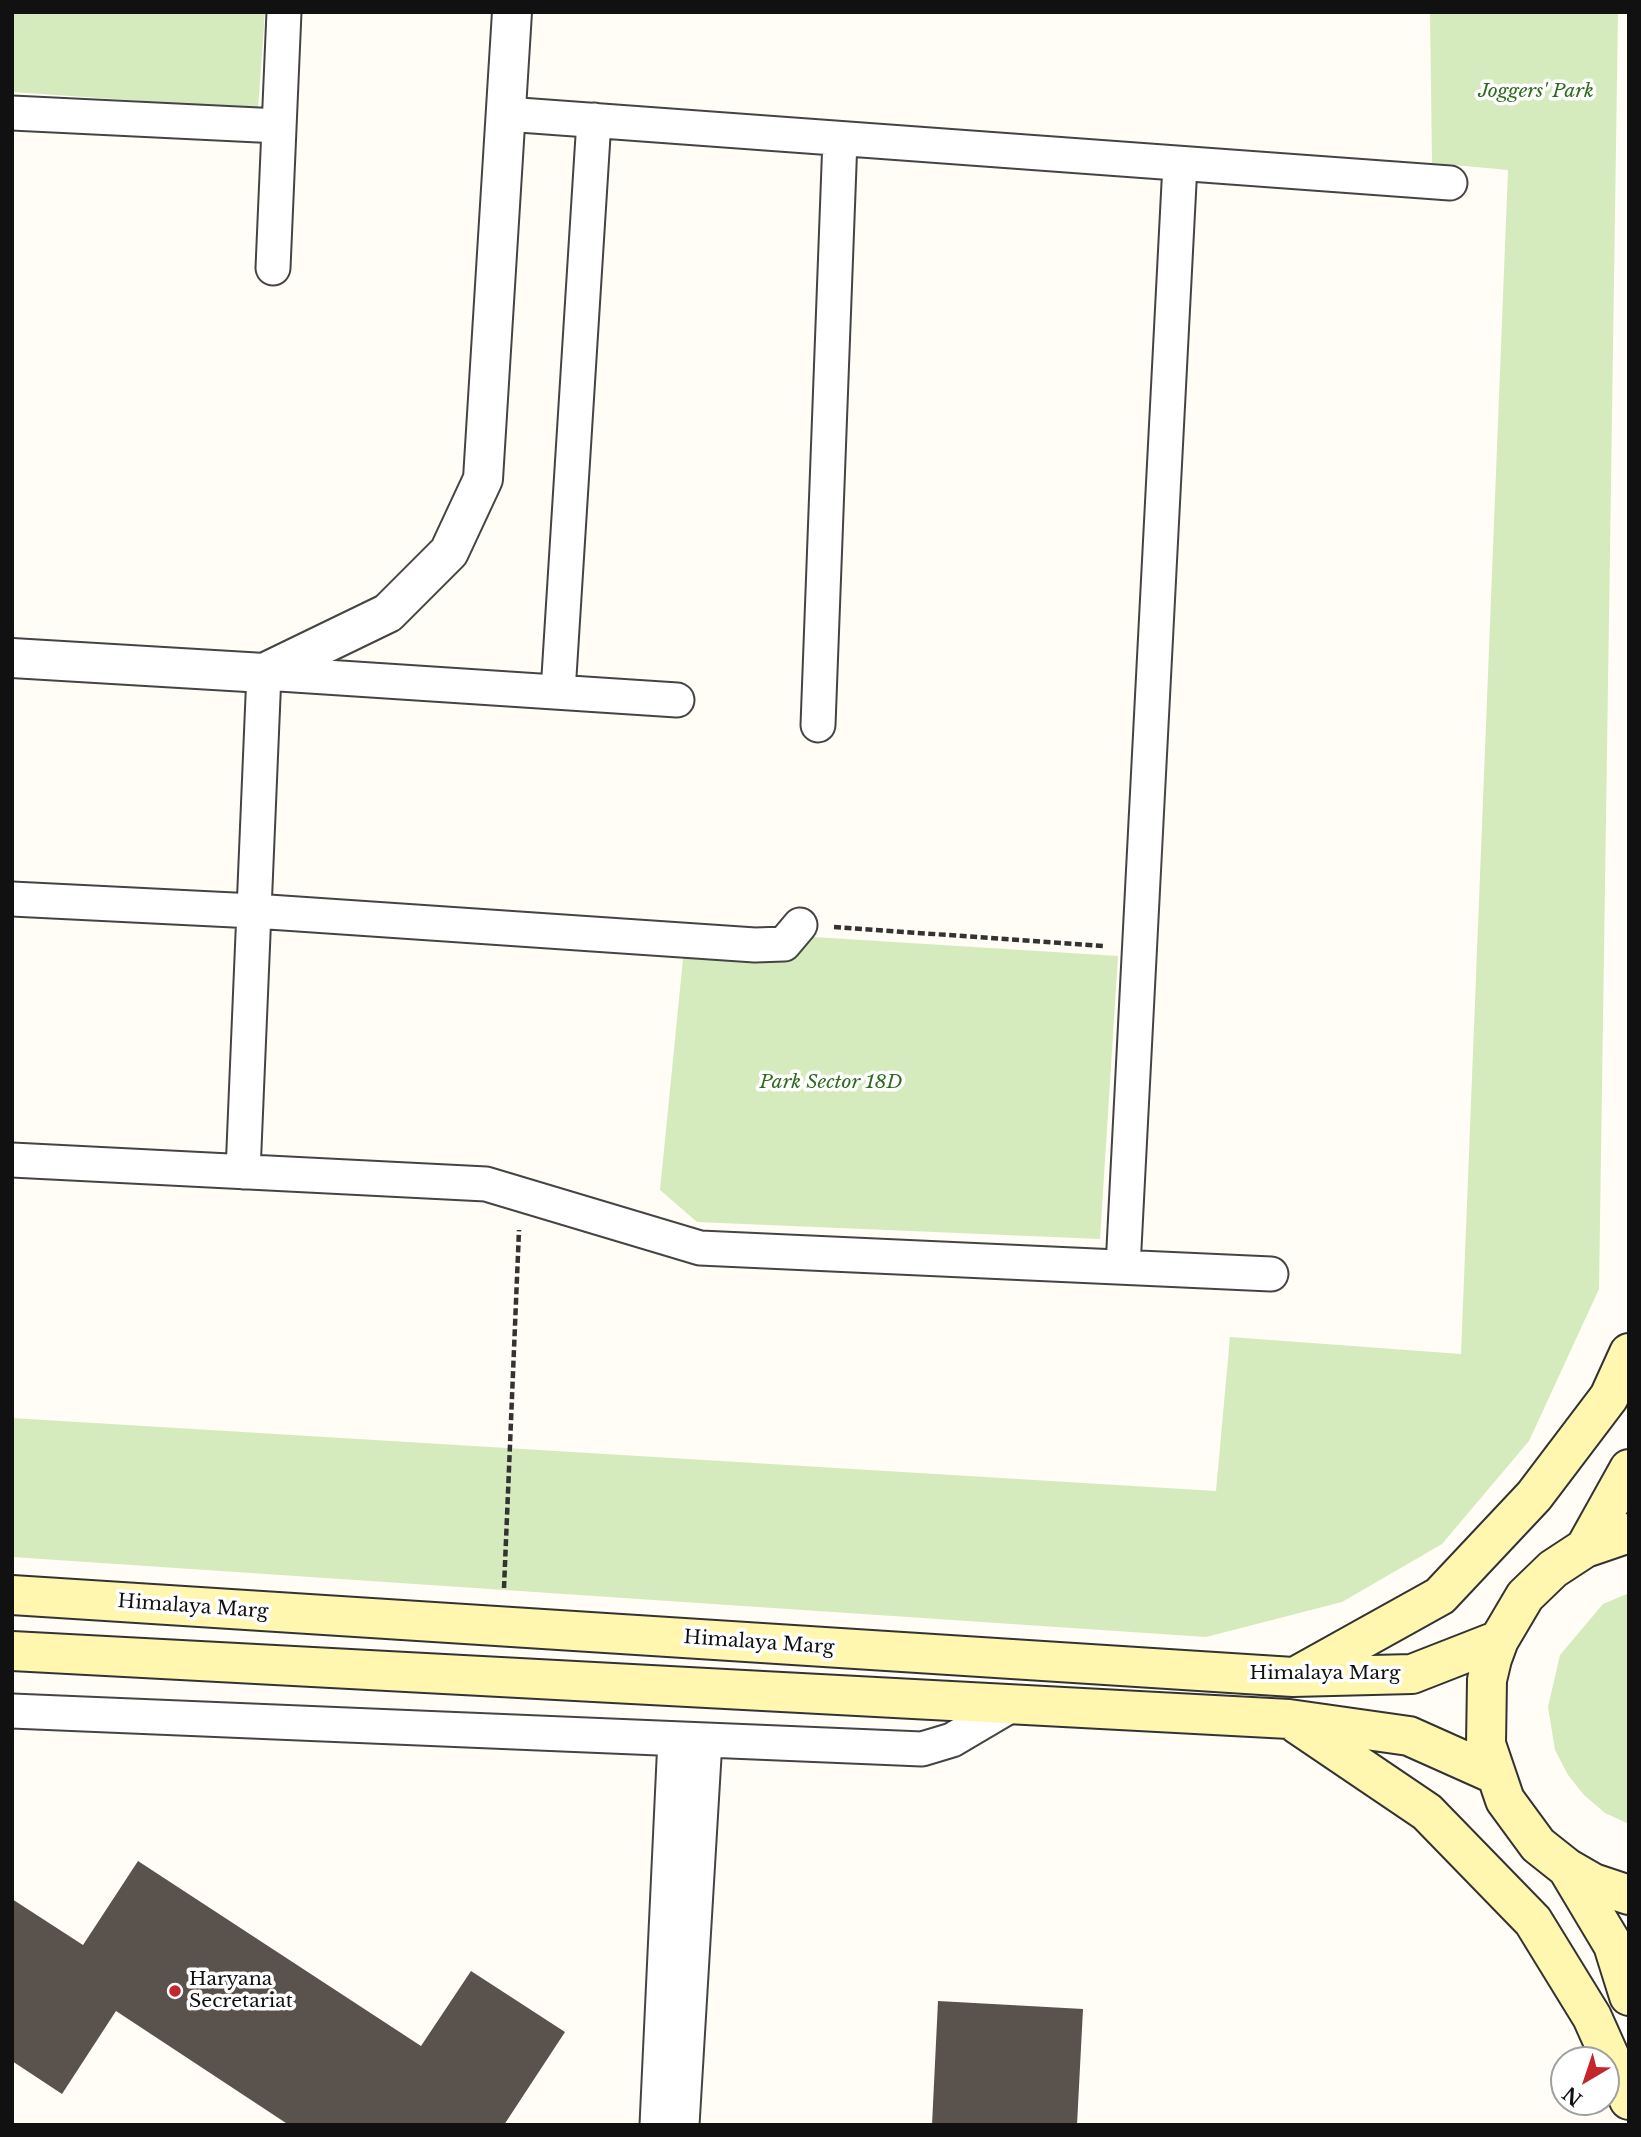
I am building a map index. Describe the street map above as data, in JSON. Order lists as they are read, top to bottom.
{
  "streets": {
    "main road": ["Himalaya Marg"]
  },
  "parks": ["Joggers' Park", "Park Sector 18D"],
  "places": ["Haryana Secretariat"],
  "north": "bottom left"
}
